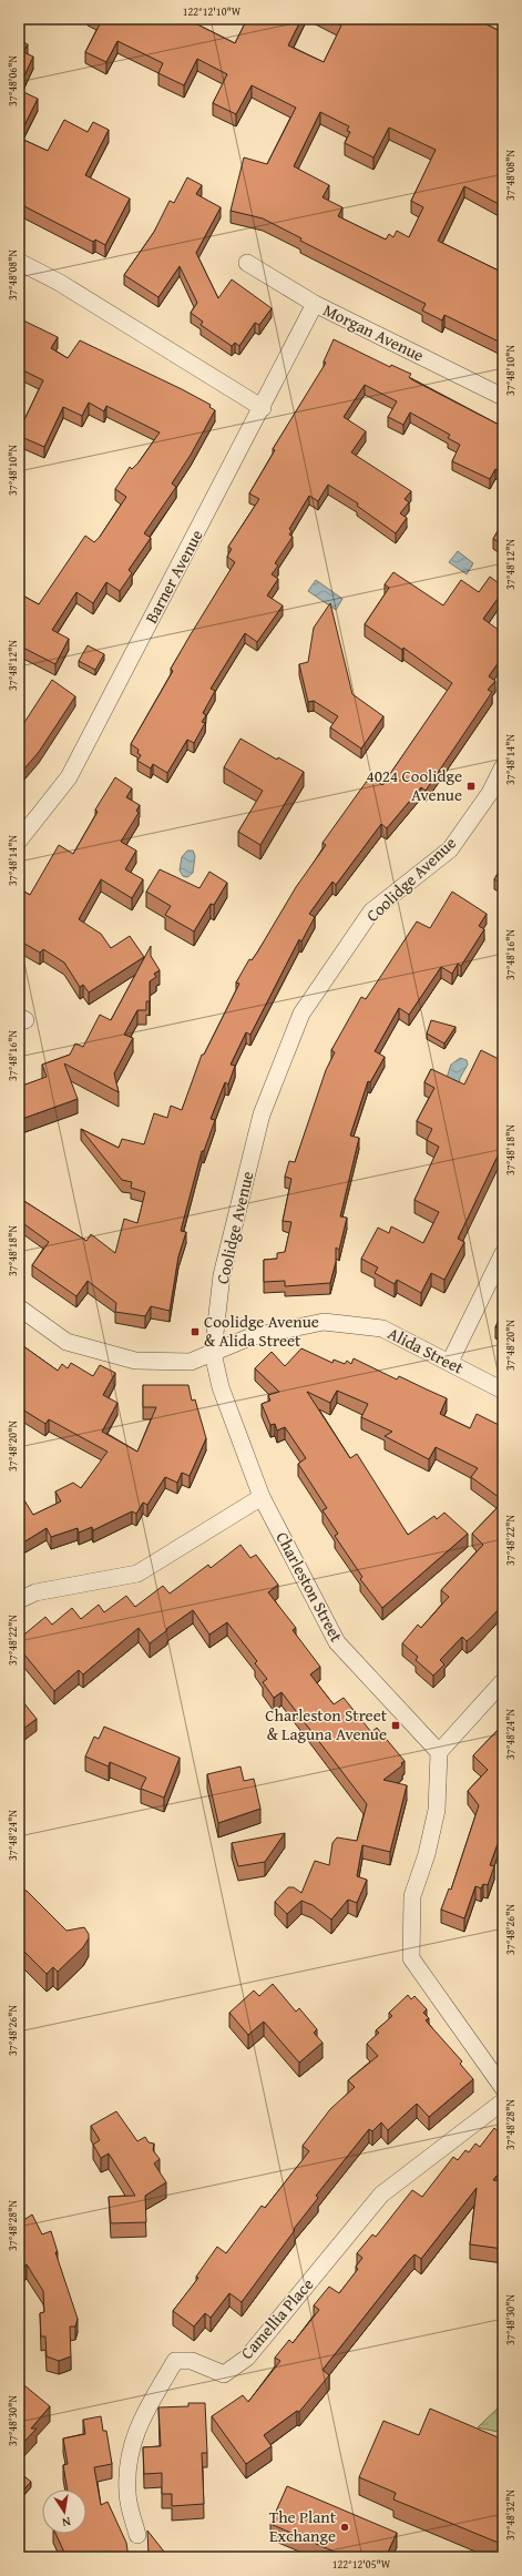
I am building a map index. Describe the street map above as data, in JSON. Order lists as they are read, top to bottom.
{
  "streets": {
    "street": [
      "Morgan Avenue",
      "Barner Avenue",
      "Coolidge Avenue",
      "Alida Street",
      "Charleston Street",
      "Camellia Place"
    ]
  },
  "crossings": [
    ["Morgan Avenue", "Barner Avenue"],
    ["Coolidge Avenue", "Alida Street"],
    ["Coolidge Avenue", "Charleston Street"]
  ],
  "places": {
    "transit": ["4024 Coolidge Avenue", "Coolidge Avenue & Alida Street", "Charleston Street & Laguna Avenue"],
    "other": ["The Plant Exchange"]
  },
  "north": "bottom",
  "coordinates": [
    "122°12'10\"W",
    "37°48'06\"N",
    "37°48'08\"N",
    "37°48'10\"N",
    "37°48'12\"N",
    "37°48'14\"N",
    "37°48'16\"N",
    "37°48'18\"N",
    "37°48'20\"N",
    "37°48'22\"N",
    "37°48'24\"N",
    "37°48'26\"N",
    "37°48'28\"N",
    "37°48'30\"N",
    "37°48'32\"N",
    "122°12'05\"W"
  ]
}
